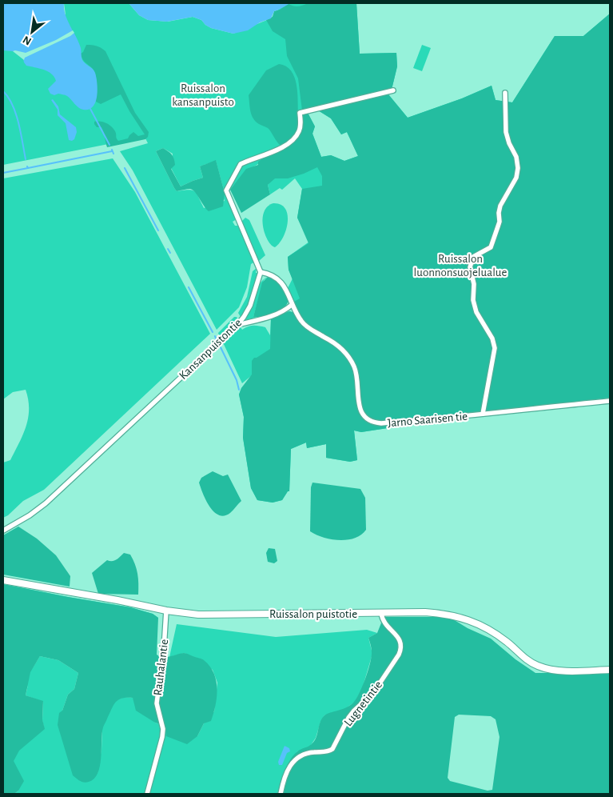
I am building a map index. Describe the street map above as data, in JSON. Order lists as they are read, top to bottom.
{
  "streets": {
    "street": [
      "Kansanpuistontie",
      "Jarno Saarisen tie",
      "Ruissalon puistotie",
      "Rauhalantie",
      "Lugnetintie"
    ]
  },
  "crossings": [
    ["Kansanpuistontie", "Jarno Saarisen tie"],
    ["Ruissalon puistotie", "Rauhalantie"],
    ["Ruissalon puistotie", "Lugnetintie"]
  ],
  "parks": ["Ruissalon kansanpuisto", "Ruissalon luonnonsuojelualue"],
  "north": "bottom left"
}
